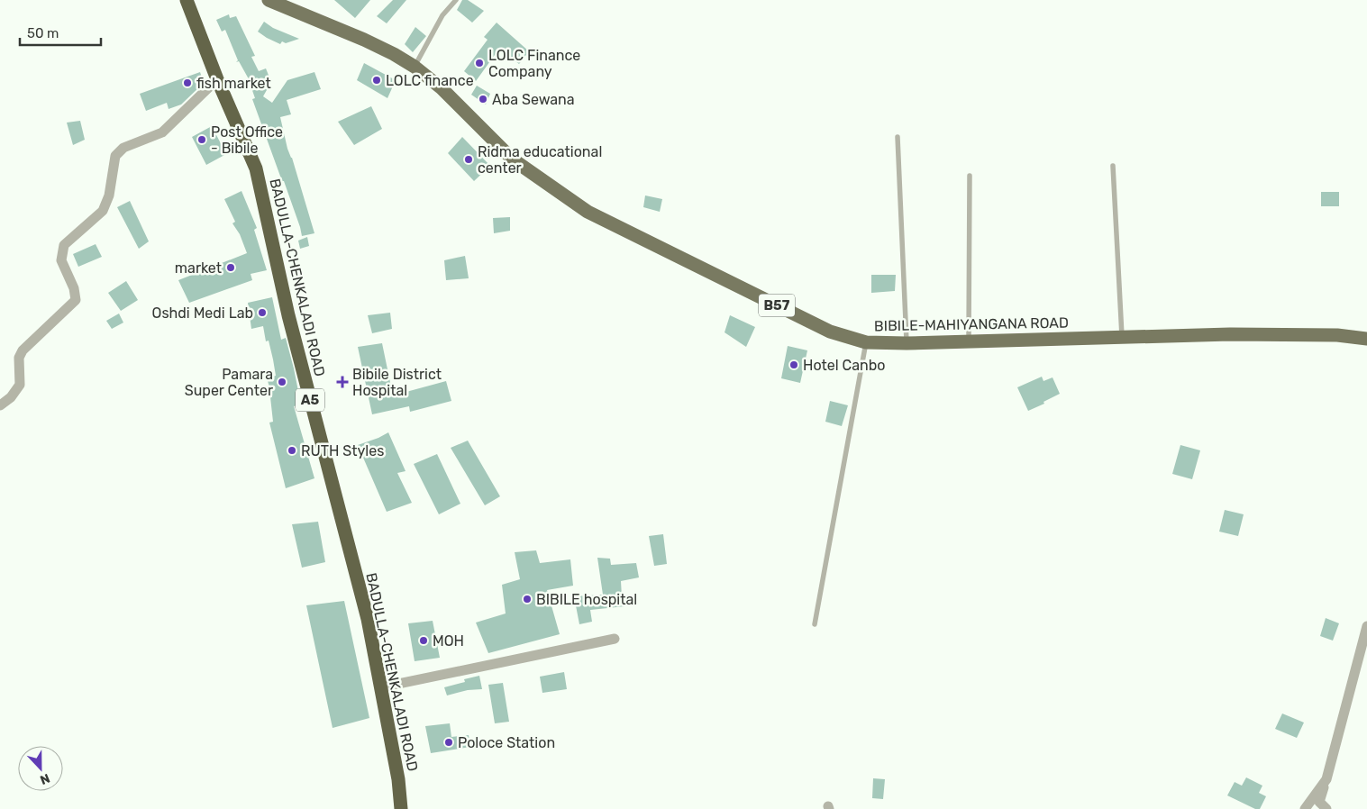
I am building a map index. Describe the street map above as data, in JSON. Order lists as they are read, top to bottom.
{
  "streets": {
    "highway": ["BADULLA-CHENKALADI ROAD", "A5"],
    "main road": ["B57", "BIBILE-MAHIYANGANA ROAD"]
  },
  "places": {
    "other": [
      "LOLC Finance Company",
      "LOLC finance",
      "fish market",
      "Aba Sewana",
      "Post Office - Bibile",
      "Ridma educational center",
      "market",
      "Oshdi Medi Lab",
      "Hotel Canbo",
      "Pamara Super Center",
      "RUTH Styles",
      "BIBILE hospital",
      "MOH",
      "Poloce Station"
    ],
    "health": ["Bibile District Hospital"]
  },
  "scale_bar": "50 m",
  "north": "bottom"
}
